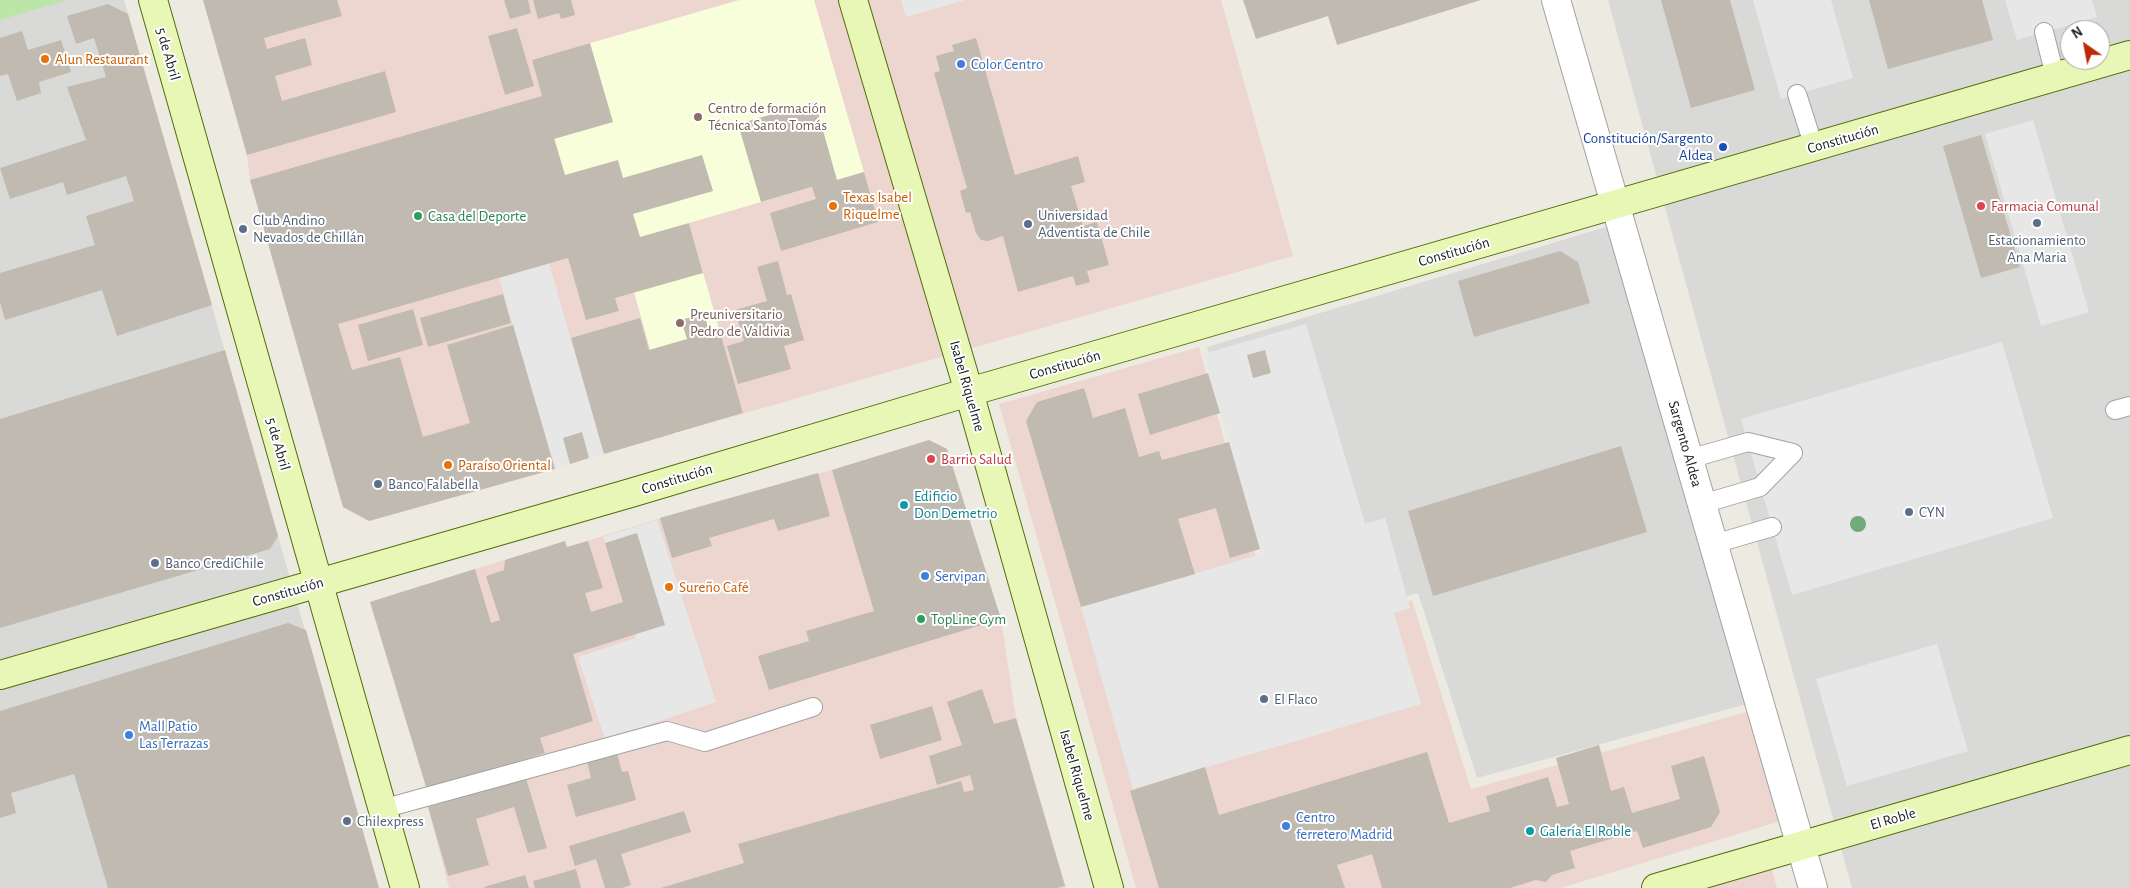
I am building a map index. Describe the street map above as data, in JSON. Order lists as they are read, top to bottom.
{
  "streets": {
    "street": [
      "5 de Abril",
      "Constitución",
      "Isabel Riquelme",
      "Sargento Aldea",
      "El Roble"
    ]
  },
  "crossings": [
    ["5 de Abril", "Constitución"],
    ["Constitución", "Isabel Riquelme"],
    ["Constitución", "Sargento Aldea"],
    ["Sargento Aldea", "El Roble"]
  ],
  "places": [
    "Alun Restaurant",
    "Color Centro",
    "Centro de formación Técnica Santo Tomás",
    "Constitución/Sargento Aldea",
    "Texas Isabel Riquelme",
    "Farmacia Comunal",
    "Casa del Deporte",
    "Estacionamiento Ana Maria",
    "Universidad Adventista de Chile",
    "Club Andino Nevados de Chillán",
    "Preuniversitario Pedro de Valdivia",
    "Barrio Salud",
    "Paraíso Oriental",
    "Banco Falabella",
    "Edificio Don Demetrio",
    "CYN",
    "Banco CrediChile",
    "Servipan",
    "Sureño Café",
    "TopLine Gym",
    "El Flaco",
    "Mall Patio Las Terrazas",
    "Chilexpress",
    "Centro ferretero Madrid",
    "Galería El Roble"
  ],
  "north": "top left"
}
